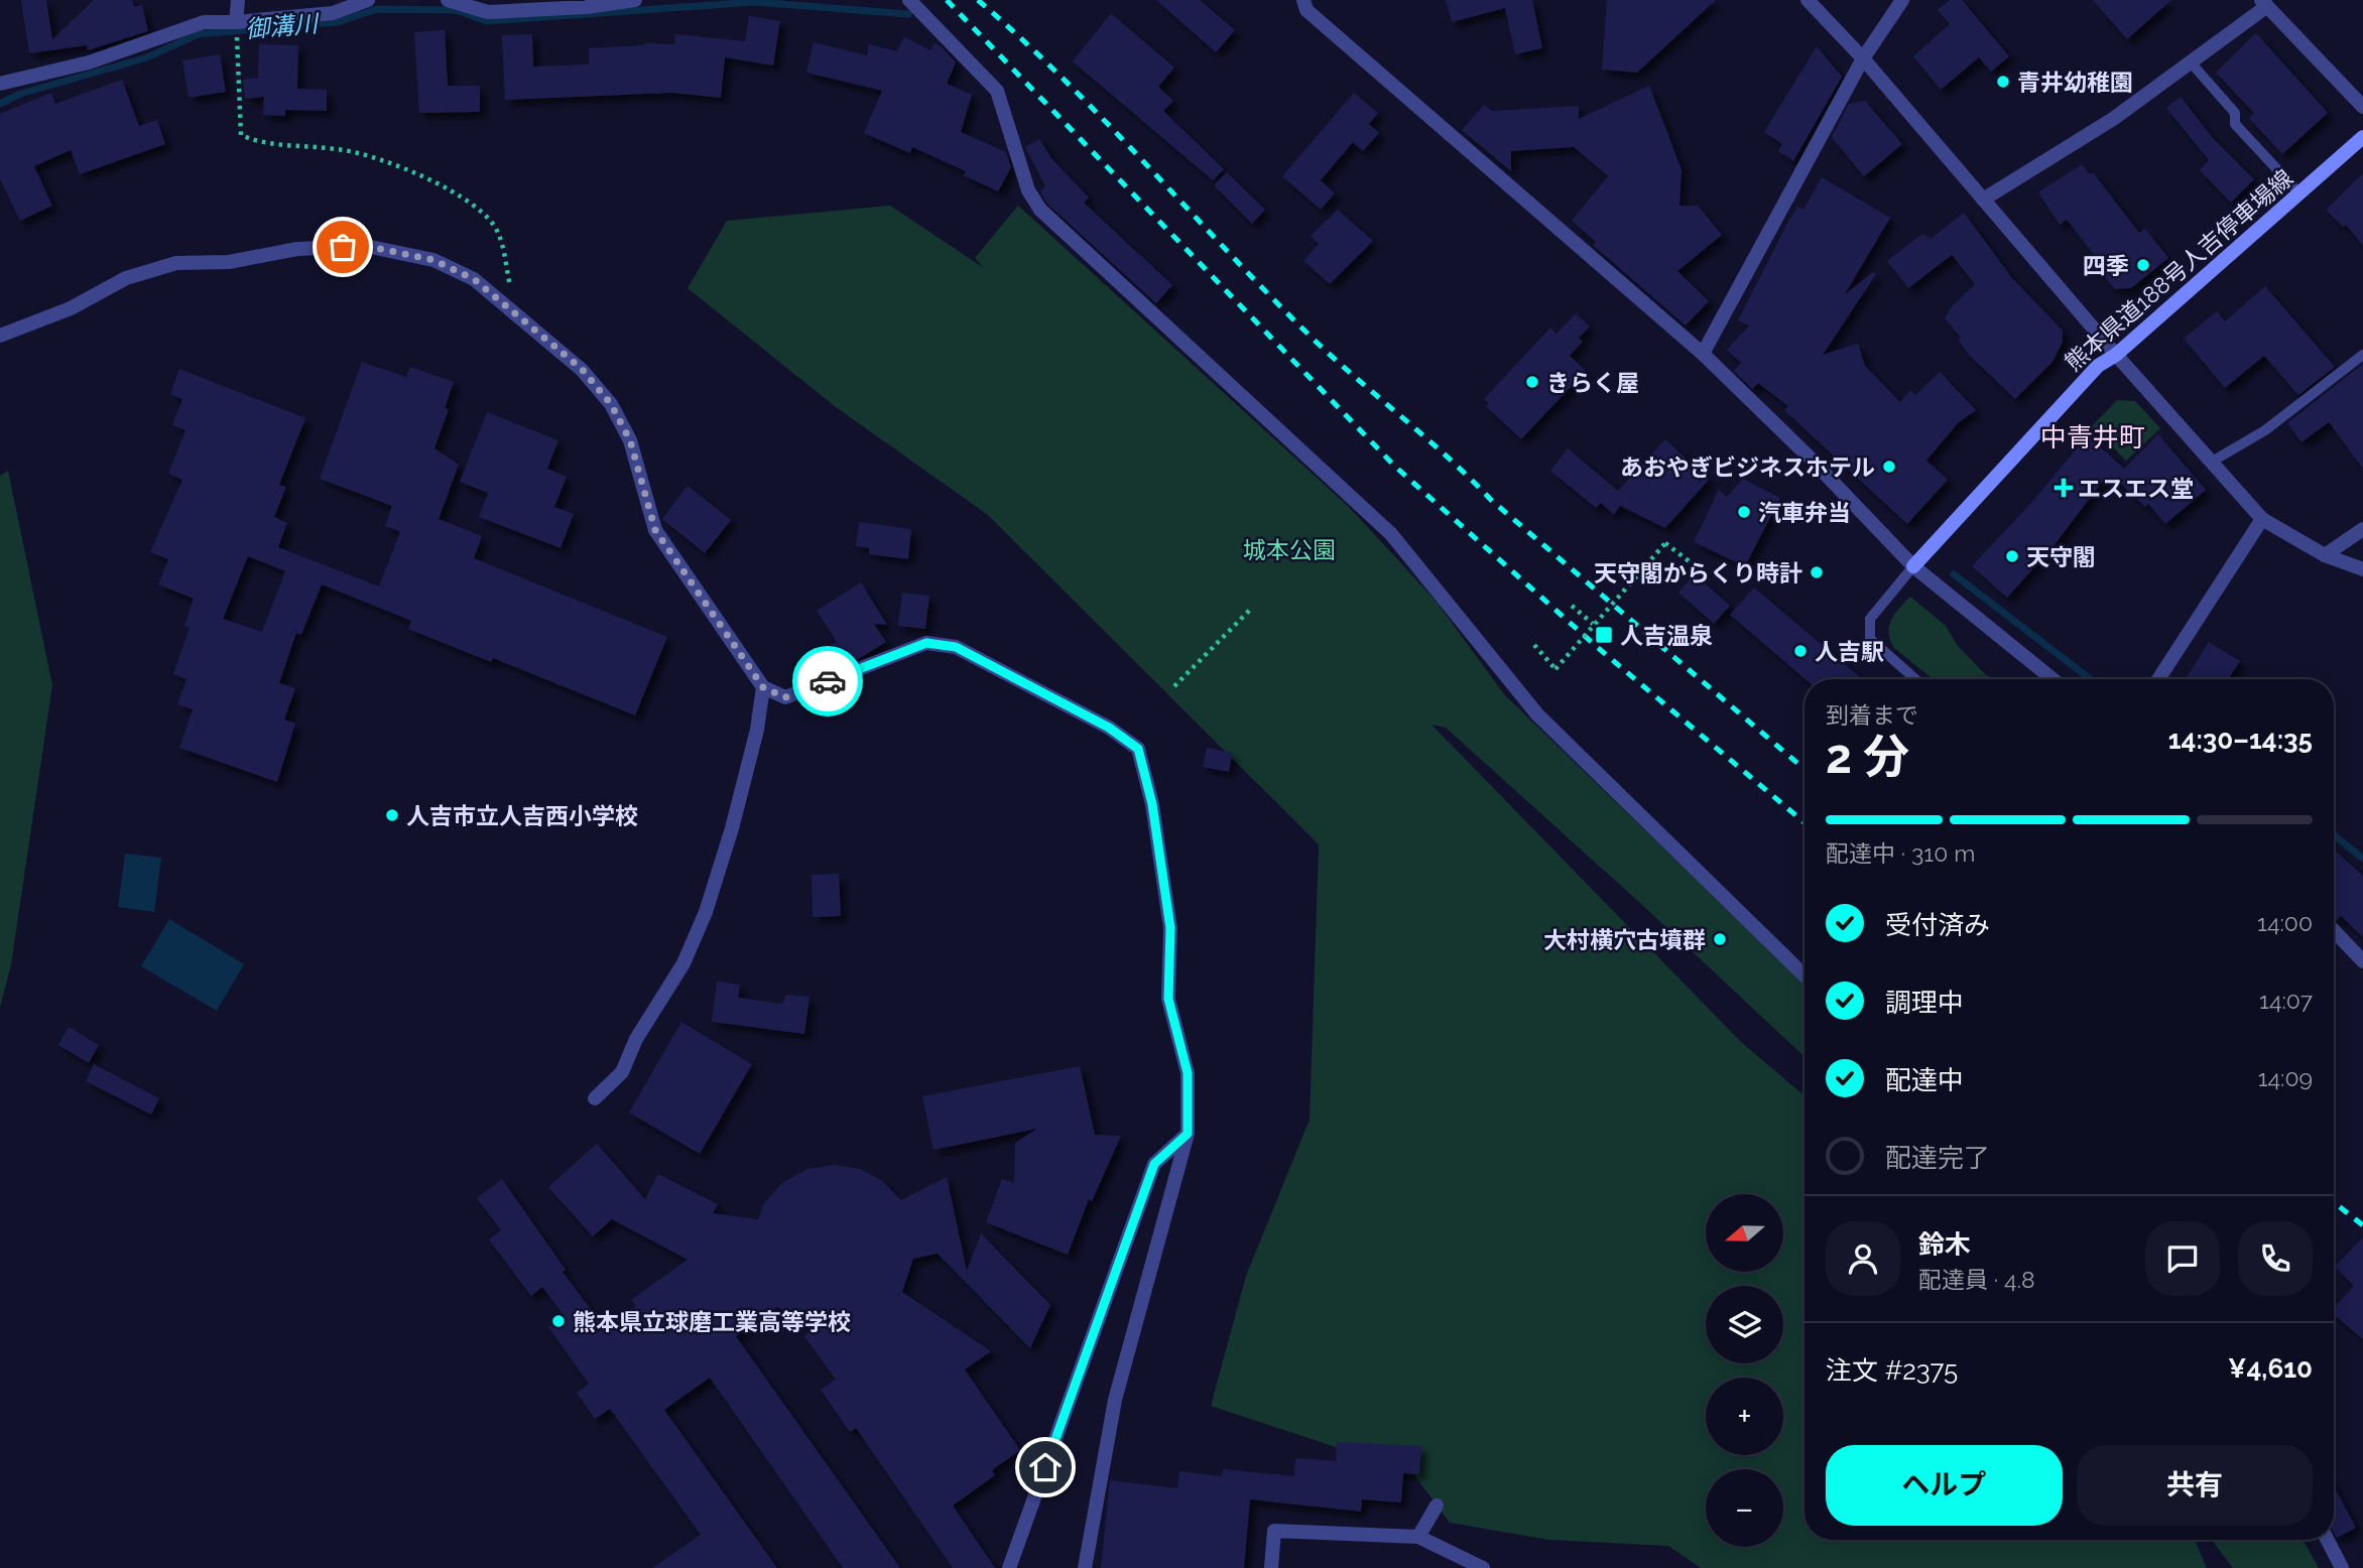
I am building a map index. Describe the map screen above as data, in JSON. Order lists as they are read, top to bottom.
{
  "streets": {
    "main road": ["熊本県道188号人吉停車場線"]
  },
  "districts": ["中青井町"],
  "water": ["御溝川"],
  "parks": ["城本公園"],
  "places": {
    "other": [
      "青井幼稚園",
      "四季",
      "きらく屋",
      "あおやぎビジネスホテル",
      "汽車弁当",
      "天守閣",
      "天守閣からくり時計",
      "人吉駅",
      "人吉市立人吉西小学校",
      "大村横穴古墳群",
      "熊本県立球磨工業高等学校"
    ],
    "health": ["エスエス堂"],
    "transit": ["人吉温泉"]
  },
  "north": "left",
  "page": {
    "heading": ["2 分", "到着まで", "14:30–14:35"],
    "panel": [
      "鈴木",
      "配達員 · 4.8",
      "注文 #2375",
      "¥4,610"
    ],
    "bar": "配達中 · 310 m",
    "list": [
      ["受付済み", "14:00"],
      ["調理中", "14:07"],
      ["配達中", "14:09"],
      "配達完了"
    ],
    "map_buttons": ["+", "−"],
    "buttons": ["ヘルプ", "共有"]
  }
}
